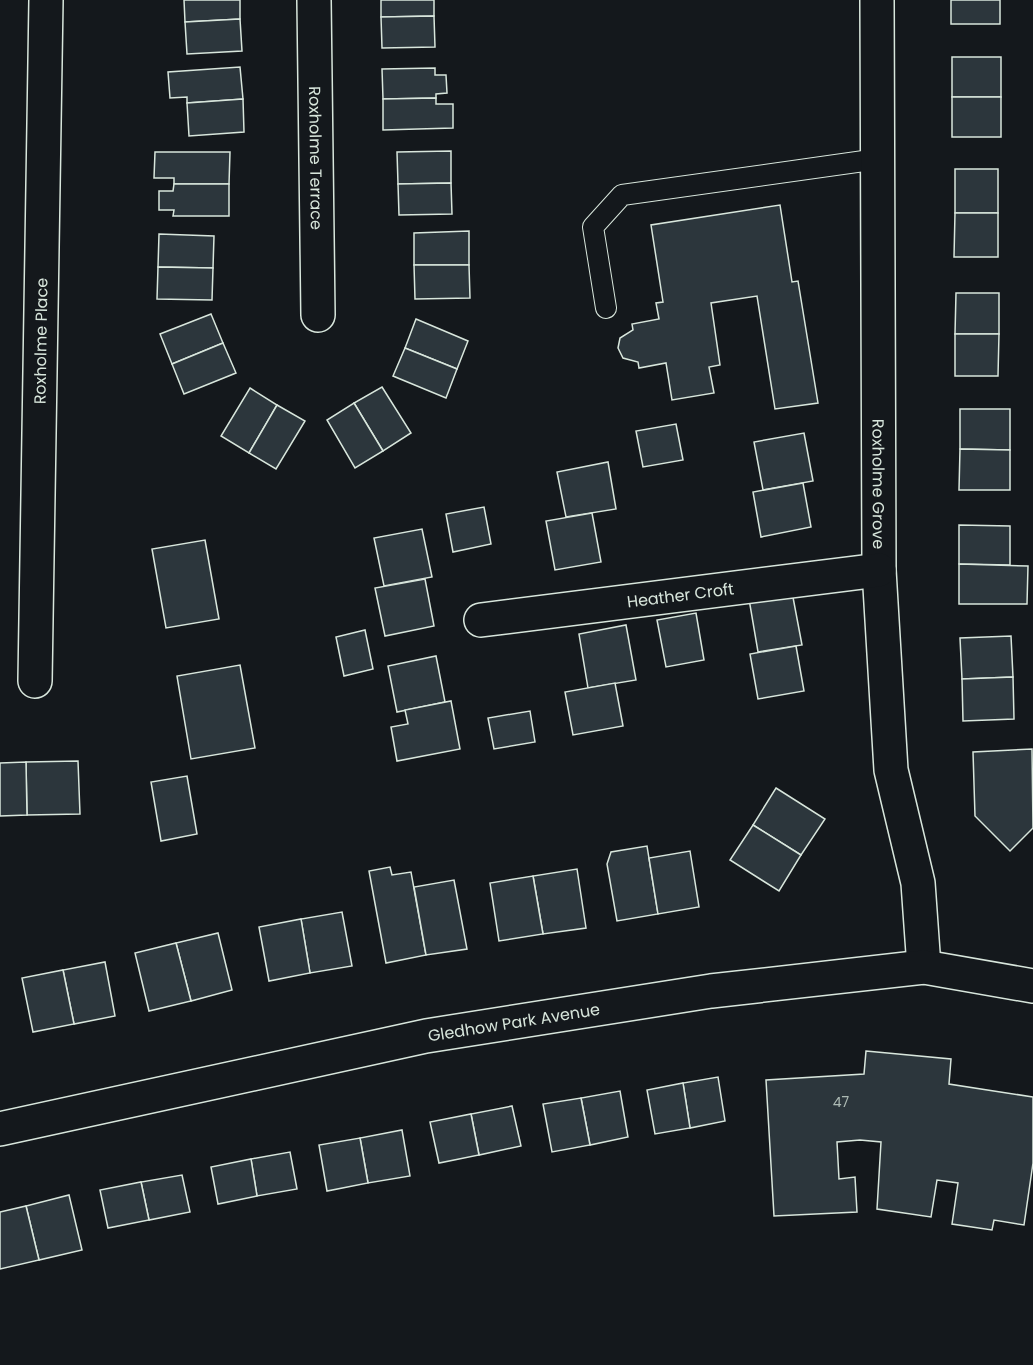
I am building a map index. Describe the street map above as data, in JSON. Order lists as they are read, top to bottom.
{
  "streets": {
    "street": [
      "Roxholme Terrace",
      "Roxholme Place",
      "Roxholme Grove",
      "Heather Croft",
      "Gledhow Park Avenue"
    ]
  },
  "crossings": [
    ["Roxholme Grove", "Heather Croft"],
    ["Roxholme Grove", "Gledhow Park Avenue"]
  ],
  "house_numbers": ["47"]
}
